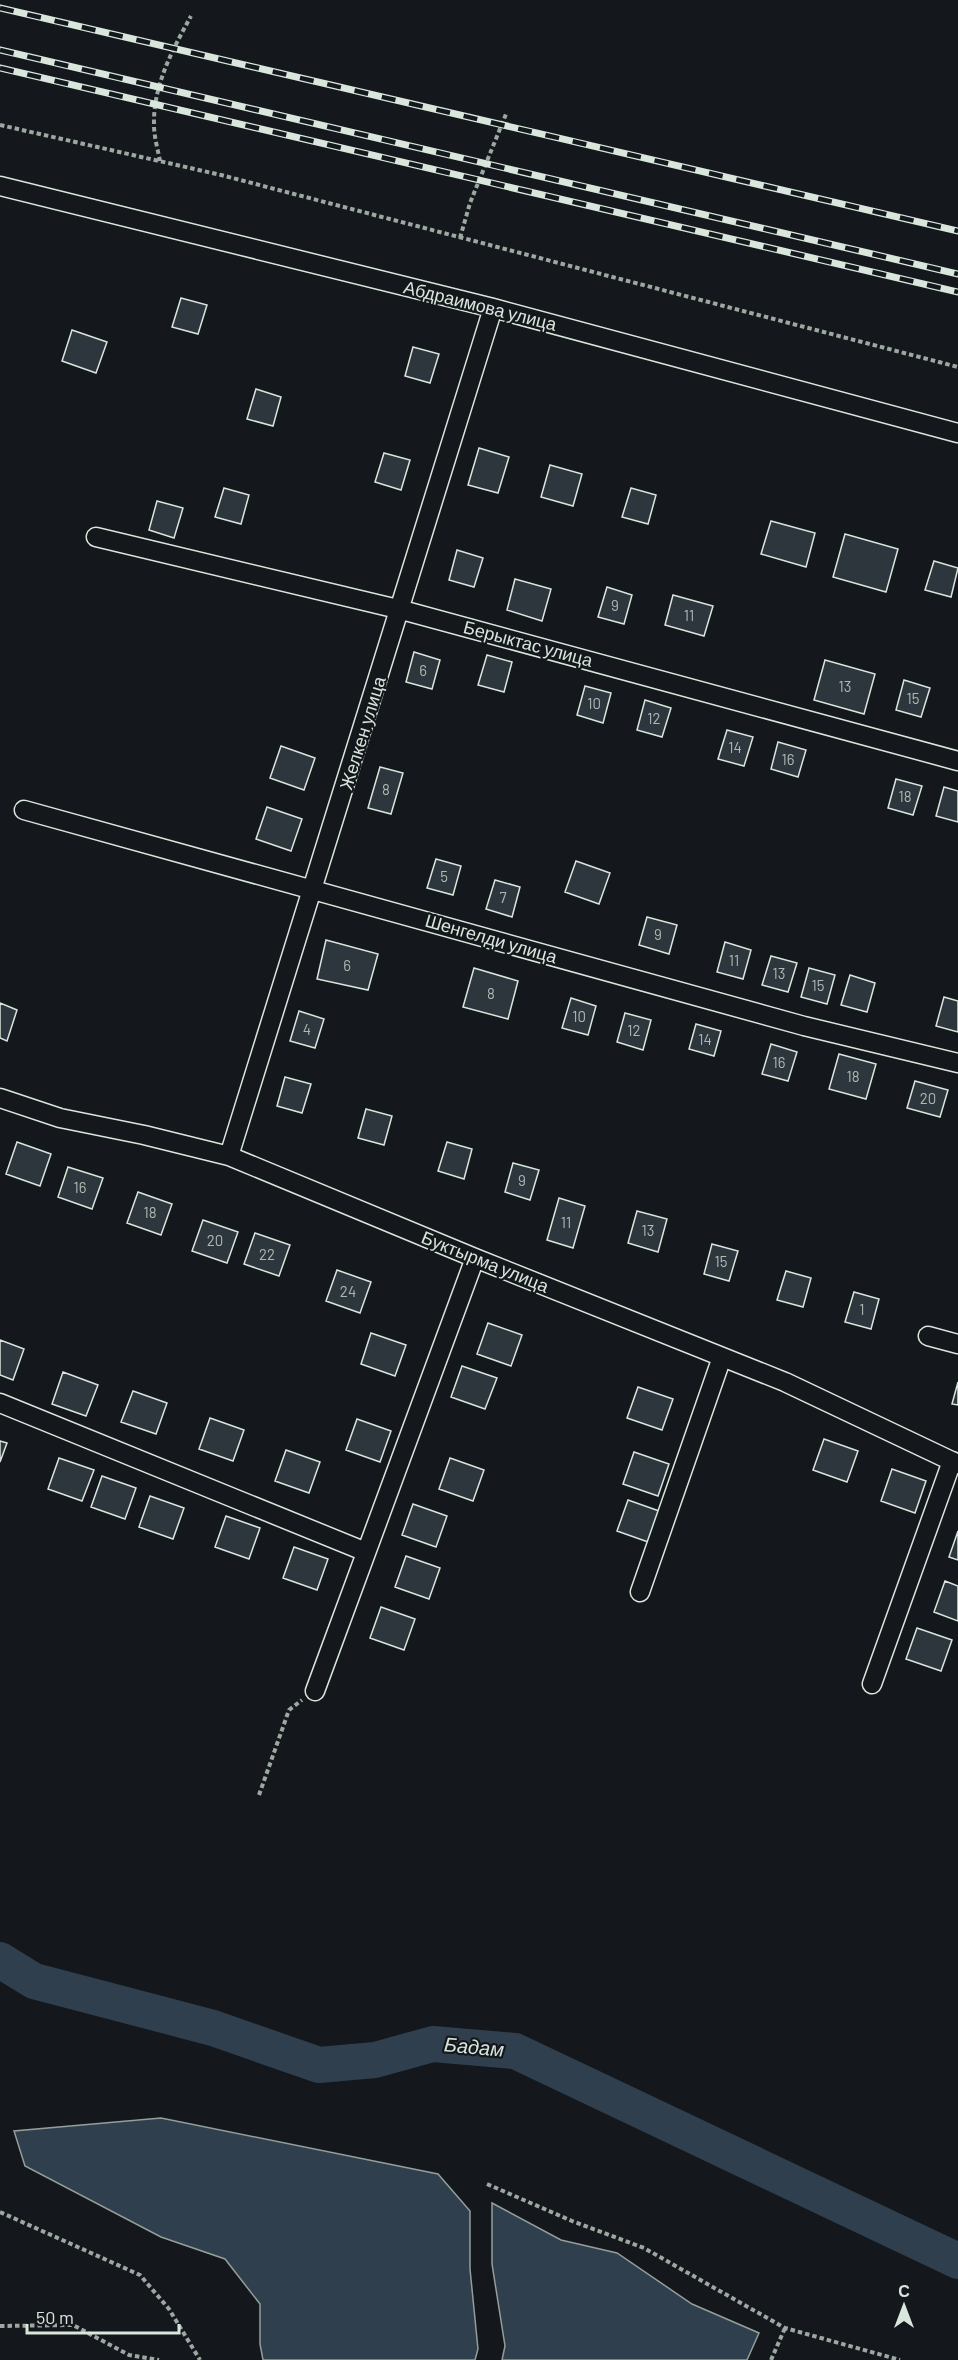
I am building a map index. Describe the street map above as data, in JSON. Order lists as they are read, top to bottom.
{
  "streets": {
    "street": [
      "Абдраимова улица",
      "Берыктас улица",
      "Желкен улица",
      "Шенгелди улица",
      "Буктырма улица"
    ]
  },
  "crossings": [
    ["Абдраимова улица", "Желкен улица"],
    ["Берыктас улица", "Желкен улица"],
    ["Желкен улица", "Шенгелди улица"],
    ["Желкен улица", "Буктырма улица"]
  ],
  "water": ["Бадам"],
  "house_numbers": [
    "9",
    "11",
    "6",
    "13",
    "15",
    "10",
    "12",
    "14",
    "16",
    "8",
    "18",
    "5",
    "7",
    "9",
    "11",
    "6",
    "13",
    "15",
    "8",
    "10",
    "4",
    "12",
    "14",
    "16",
    "18",
    "20",
    "9",
    "16",
    "18",
    "11",
    "13",
    "20",
    "22",
    "15",
    "24",
    "1"
  ],
  "scale_bar": "50 m",
  "north": "top"
}
